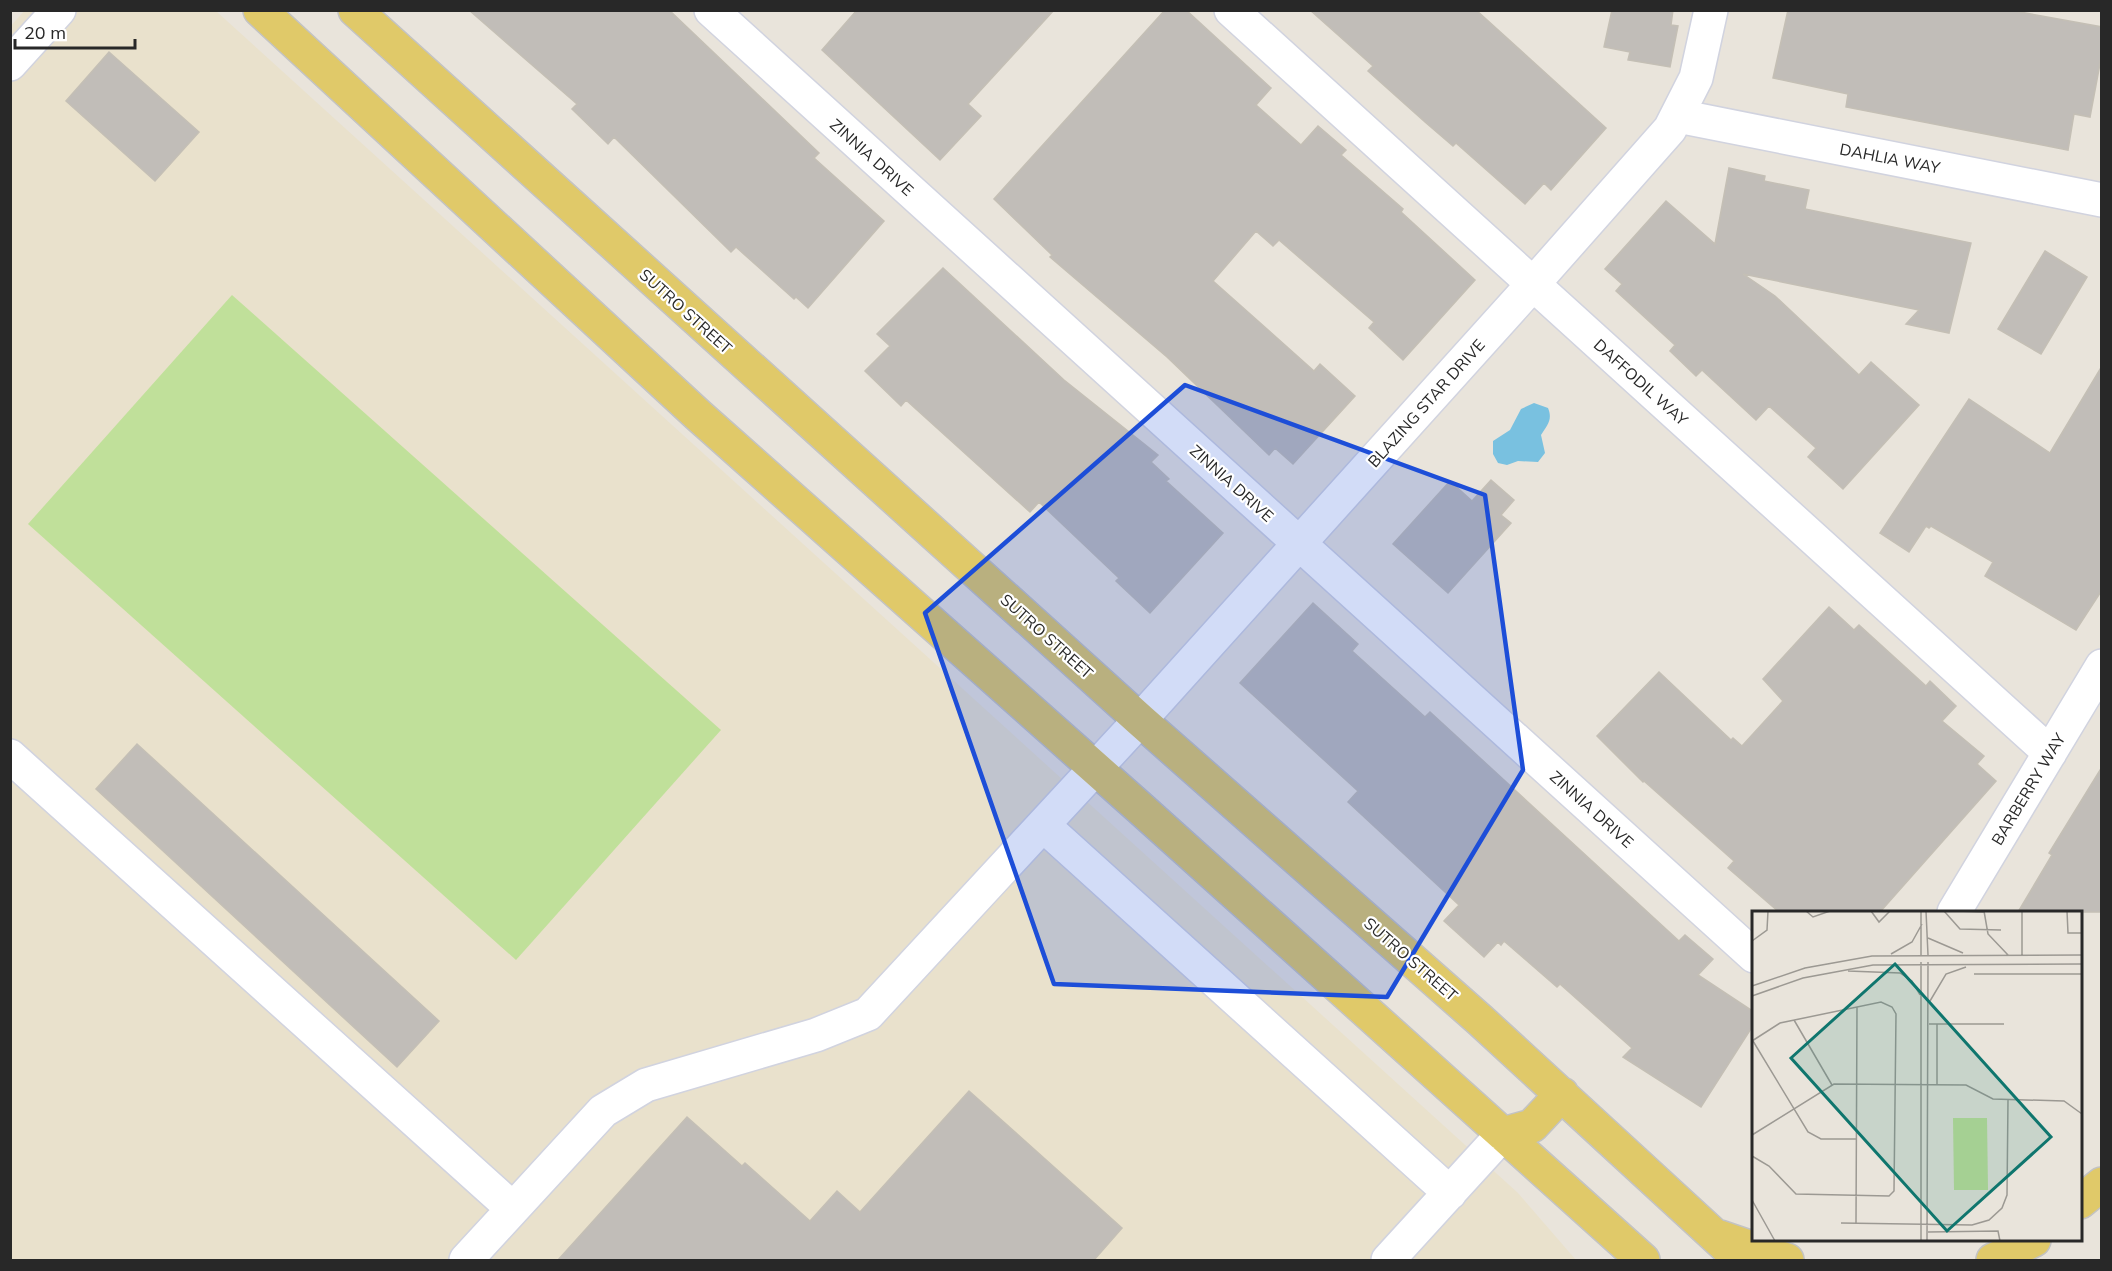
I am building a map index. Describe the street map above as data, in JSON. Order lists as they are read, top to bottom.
{
  "streets": {
    "main road": ["SUTRO STREET"],
    "street": [
      "ZINNIA DRIVE",
      "DAHLIA WAY",
      "DAFFODIL WAY",
      "BLAZING STAR DRIVE",
      "BARBERRY WAY"
    ]
  },
  "crossings": [
    ["ZINNIA DRIVE", "BLAZING STAR DRIVE"],
    ["DAHLIA WAY", "BLAZING STAR DRIVE"],
    ["SUTRO STREET", "BLAZING STAR DRIVE"],
    ["DAFFODIL WAY", "BLAZING STAR DRIVE"],
    ["DAFFODIL WAY", "BARBERRY WAY"]
  ],
  "scale_bar": "20 m"
}
